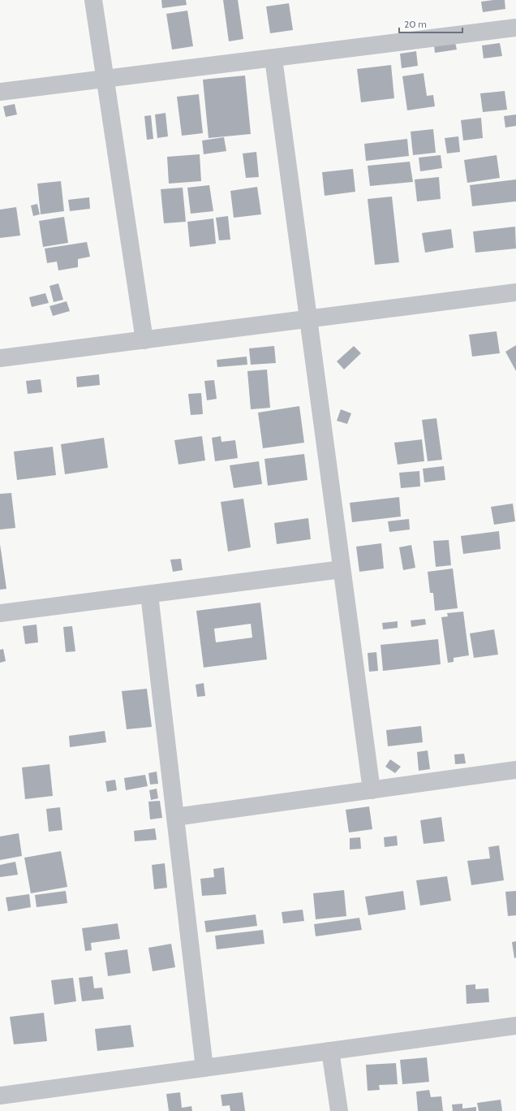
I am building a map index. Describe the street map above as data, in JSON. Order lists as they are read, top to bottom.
{
  "scale_bar": "20 m"
}
